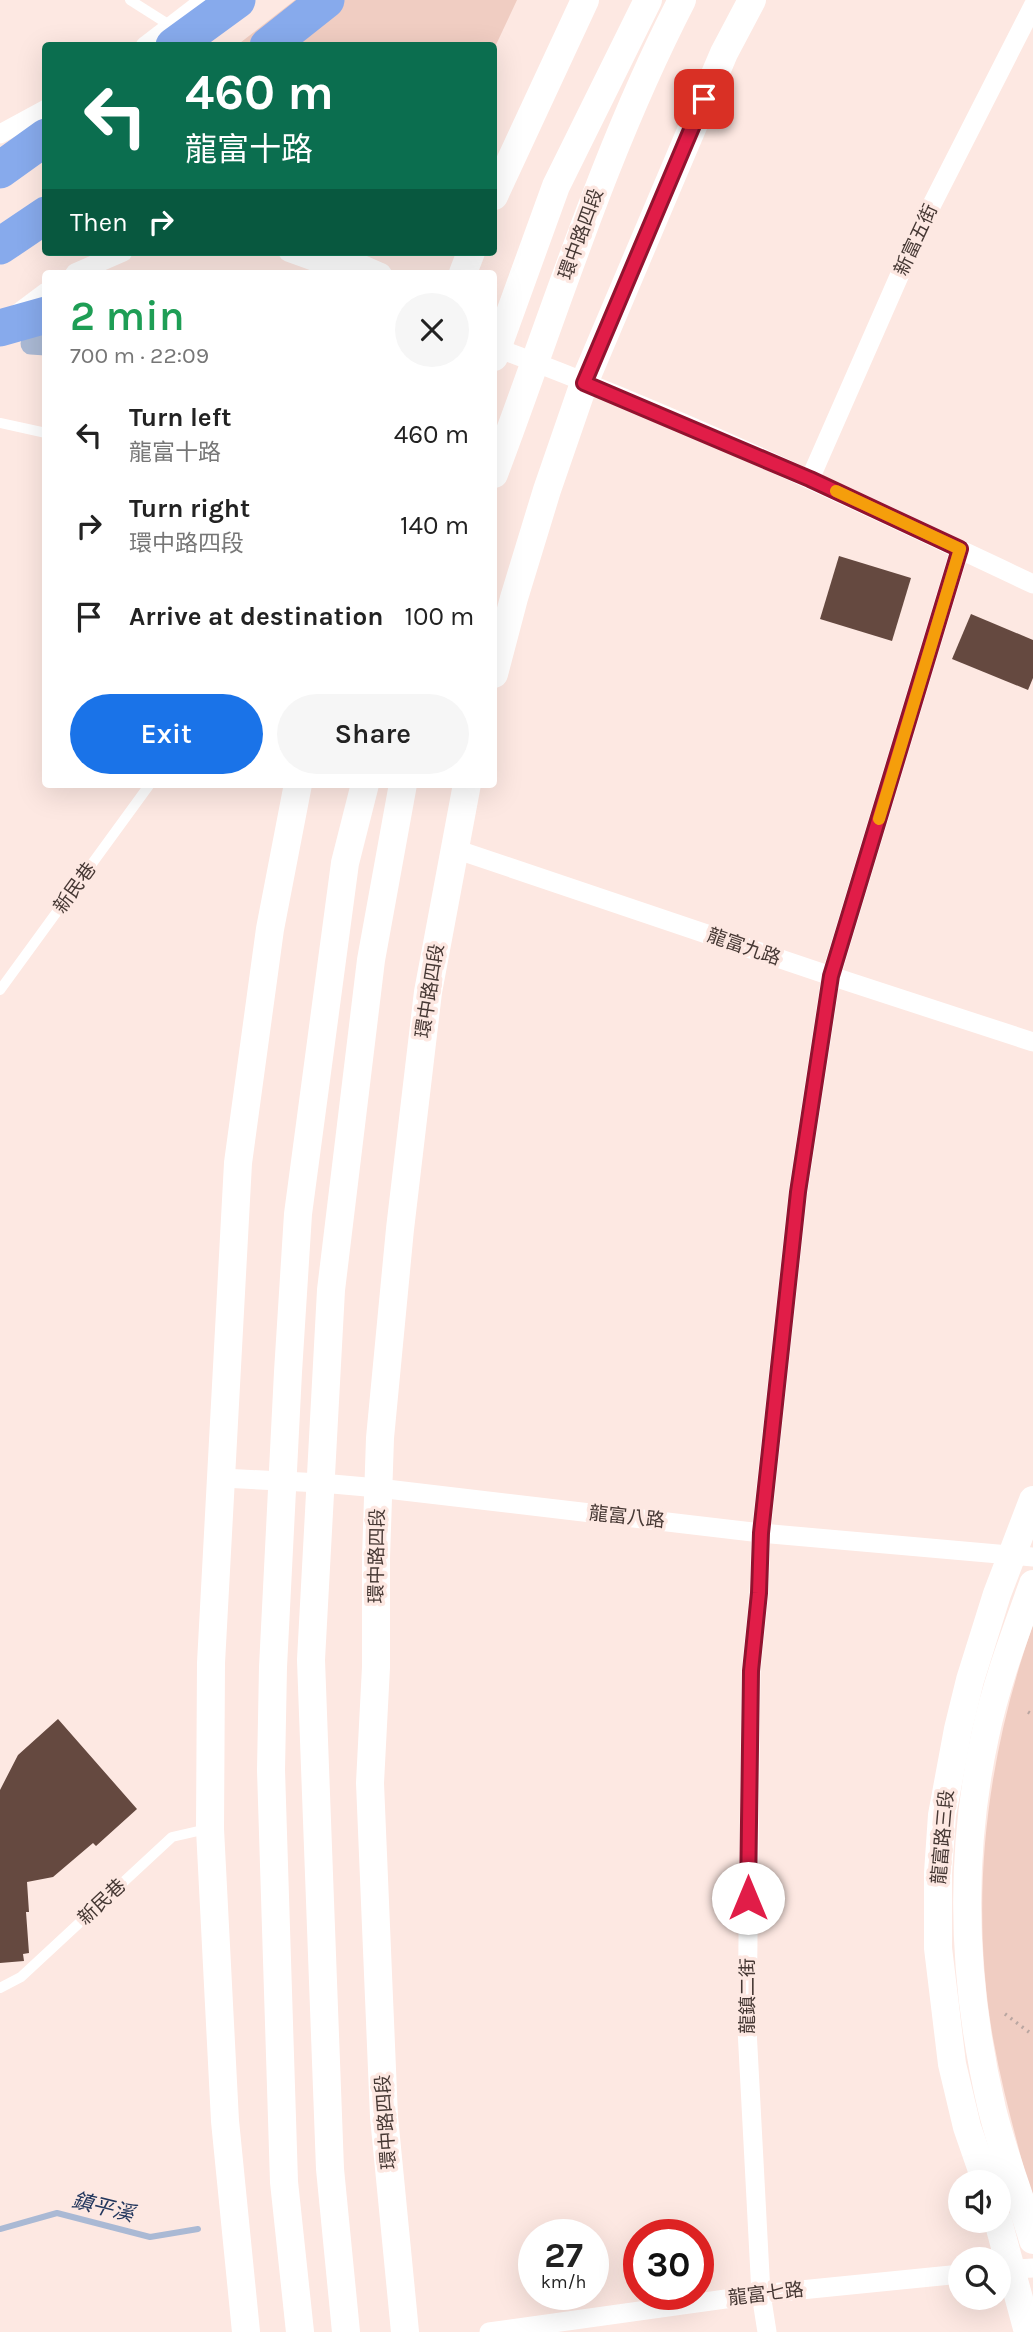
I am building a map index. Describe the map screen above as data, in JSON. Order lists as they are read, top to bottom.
{
  "streets": {
    "street": [
      "環中路四段",
      "新富五街",
      "龍富九路",
      "龍富八路",
      "龍富路三段",
      "龍鎮二街",
      "龍富七路"
    ],
    "lane": ["新民巷"]
  },
  "crossings": [
    ["環中路四段", "龍富九路"],
    ["環中路四段", "龍富八路"],
    ["龍富九路", "龍鎮二街"],
    ["龍富八路", "龍富路三段"],
    ["龍富八路", "龍鎮二街"],
    ["龍鎮二街", "龍富七路"]
  ],
  "water": ["鎮平溪"],
  "page": {
    "turn": ["460 m", "龍富十路"],
    "then": "Then",
    "heading": ["2 min", "700 m · 22:09"],
    "list": [
      {
        "name": "Turn left",
        "note": "龍富十路",
        "value": "460 m"
      },
      {
        "name": "Turn right",
        "note": "環中路四段",
        "value": "140 m"
      },
      {
        "name": "Arrive at destination",
        "value": "100 m"
      }
    ],
    "buttons": ["Exit", "Share"],
    "speed": "27 km/h",
    "limit": "30"
  }
}
